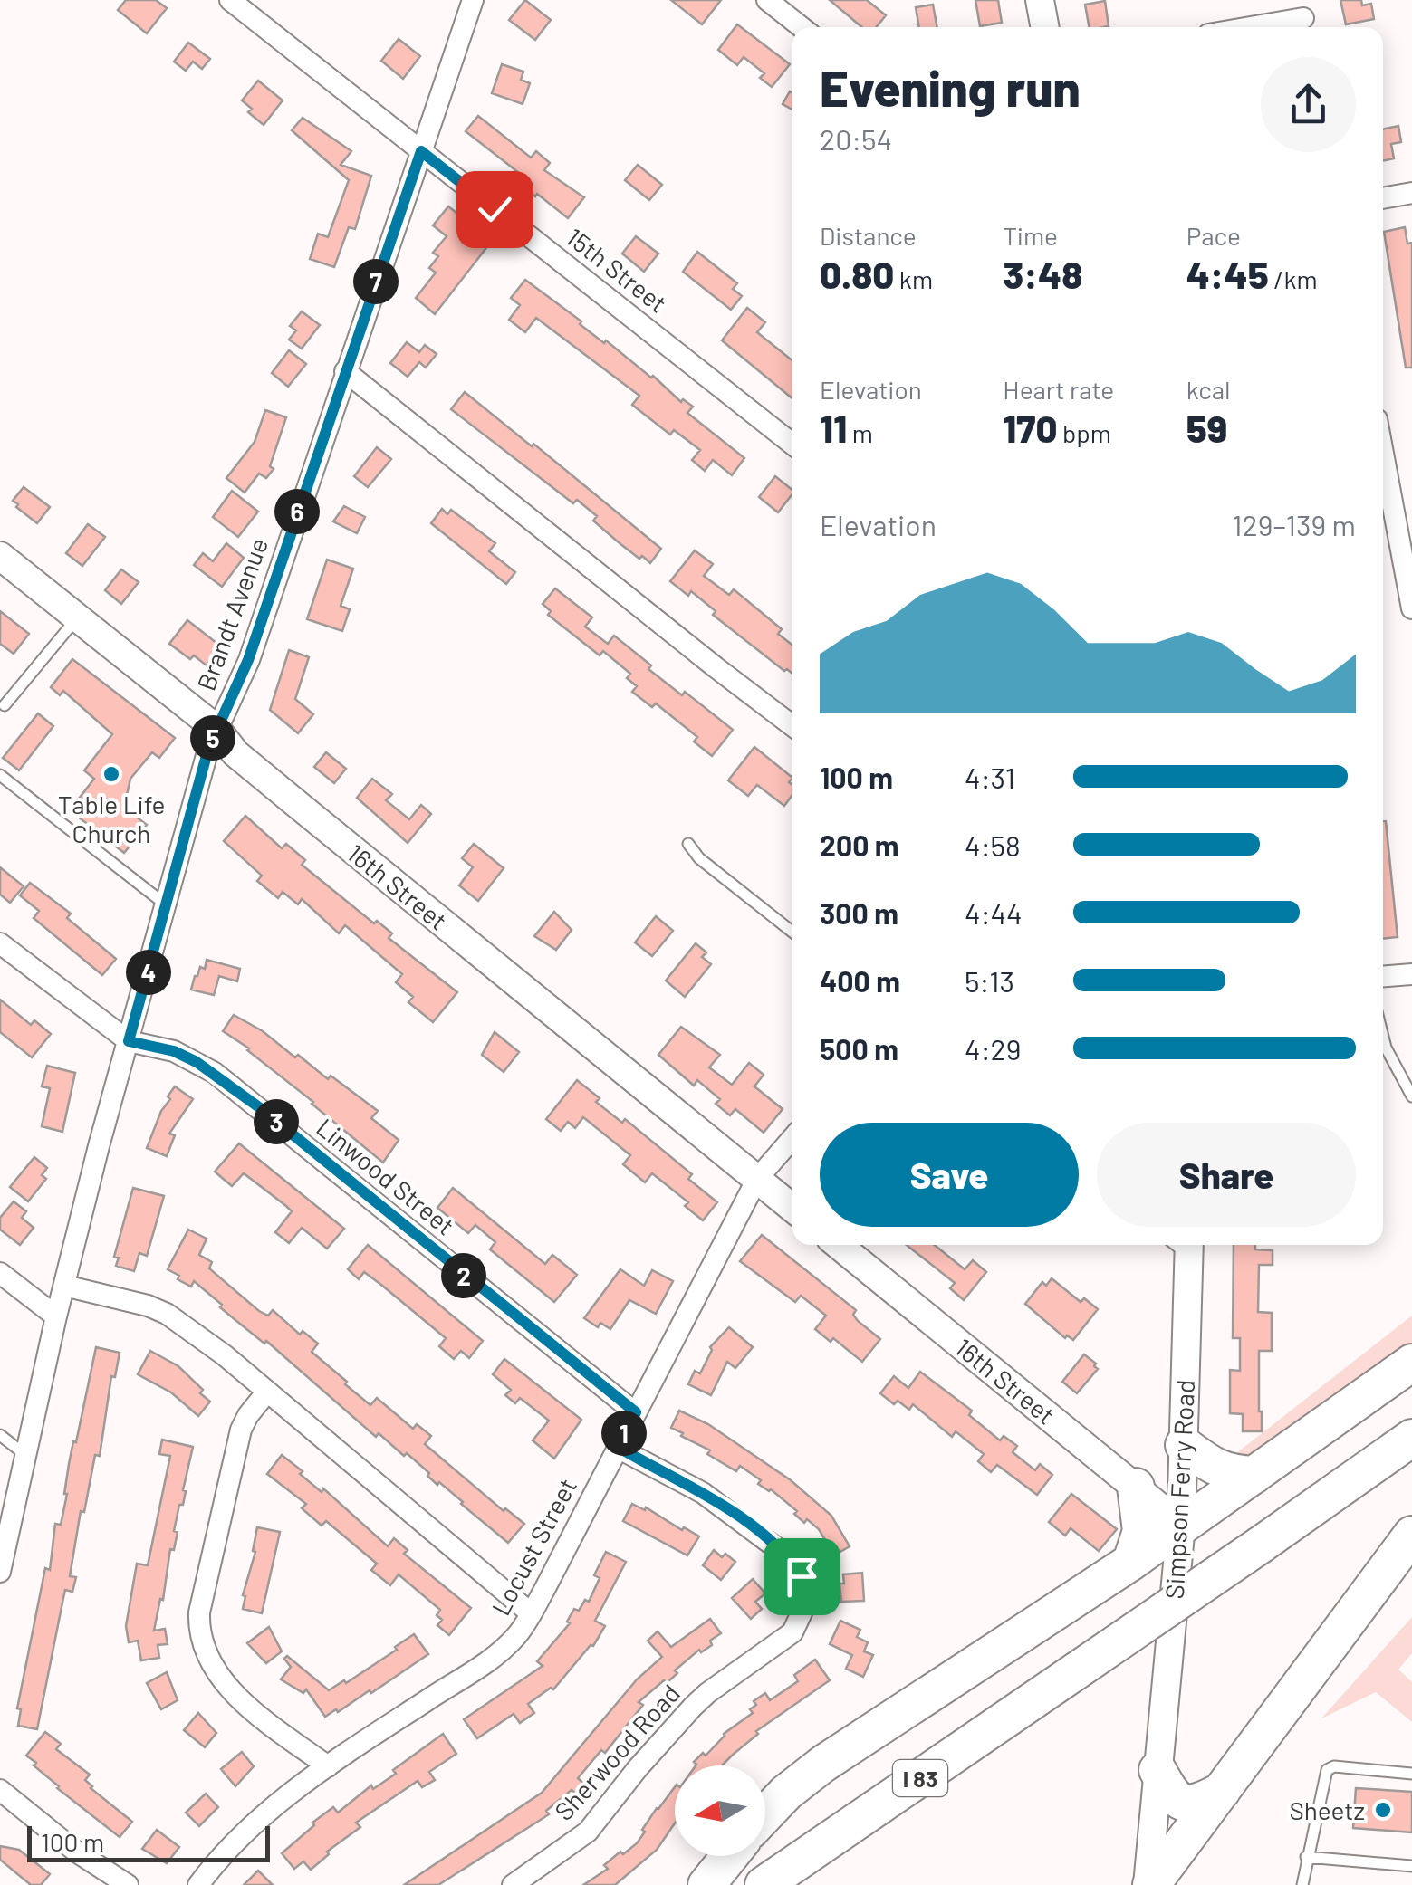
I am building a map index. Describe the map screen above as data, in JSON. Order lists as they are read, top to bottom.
{
  "streets": {
    "highway": ["I 83"],
    "street": [
      "15th Street",
      "Brandt Avenue",
      "16th Street",
      "Linwood Street",
      "Simpson Ferry Road",
      "Locust Street",
      "Sherwood Road"
    ]
  },
  "crossings": [
    ["15th Street", "Brandt Avenue"],
    ["Brandt Avenue", "16th Street"],
    ["Brandt Avenue", "Linwood Street"],
    ["16th Street", "Simpson Ferry Road"],
    ["16th Street", "Locust Street"],
    ["Linwood Street", "Locust Street"],
    ["Locust Street", "Sherwood Road"]
  ],
  "places": ["Table Life Church", "Sheetz"],
  "scale_bar": "100 m",
  "north": "left",
  "page": {
    "heading": ["Evening run", "20:54"],
    "stats": [
      ["Distance", "0.80 km"],
      ["Time", "3:48"],
      ["Pace", "4:45 /km"],
      ["Elevation", "11 m"],
      ["Heart rate", "170 bpm"],
      ["kcal", "59"]
    ],
    "pins": [
      "7",
      "6",
      "5",
      "4",
      "3",
      "2",
      "1"
    ],
    "chart": ["Elevation", "129–139 m"],
    "list": [
      {
        "name": "100 m",
        "note": "4:31"
      },
      {
        "name": "200 m",
        "note": "4:58"
      },
      {
        "name": "300 m",
        "note": "4:44"
      },
      {
        "name": "400 m",
        "note": "5:13"
      },
      {
        "name": "500 m",
        "note": "4:29"
      }
    ],
    "buttons": ["Save", "Share"],
    "scale": "100 m"
  }
}
